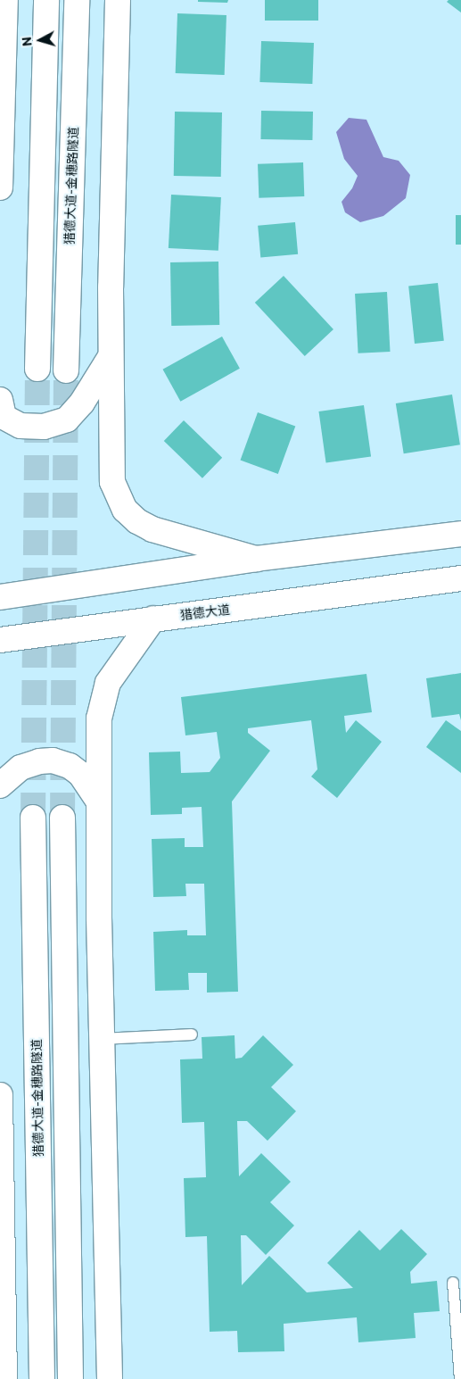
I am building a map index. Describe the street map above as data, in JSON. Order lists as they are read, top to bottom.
{
  "streets": {
    "main road": ["猎德大道-金穗路隧道", "猎德大道"]
  },
  "north": "left"
}
